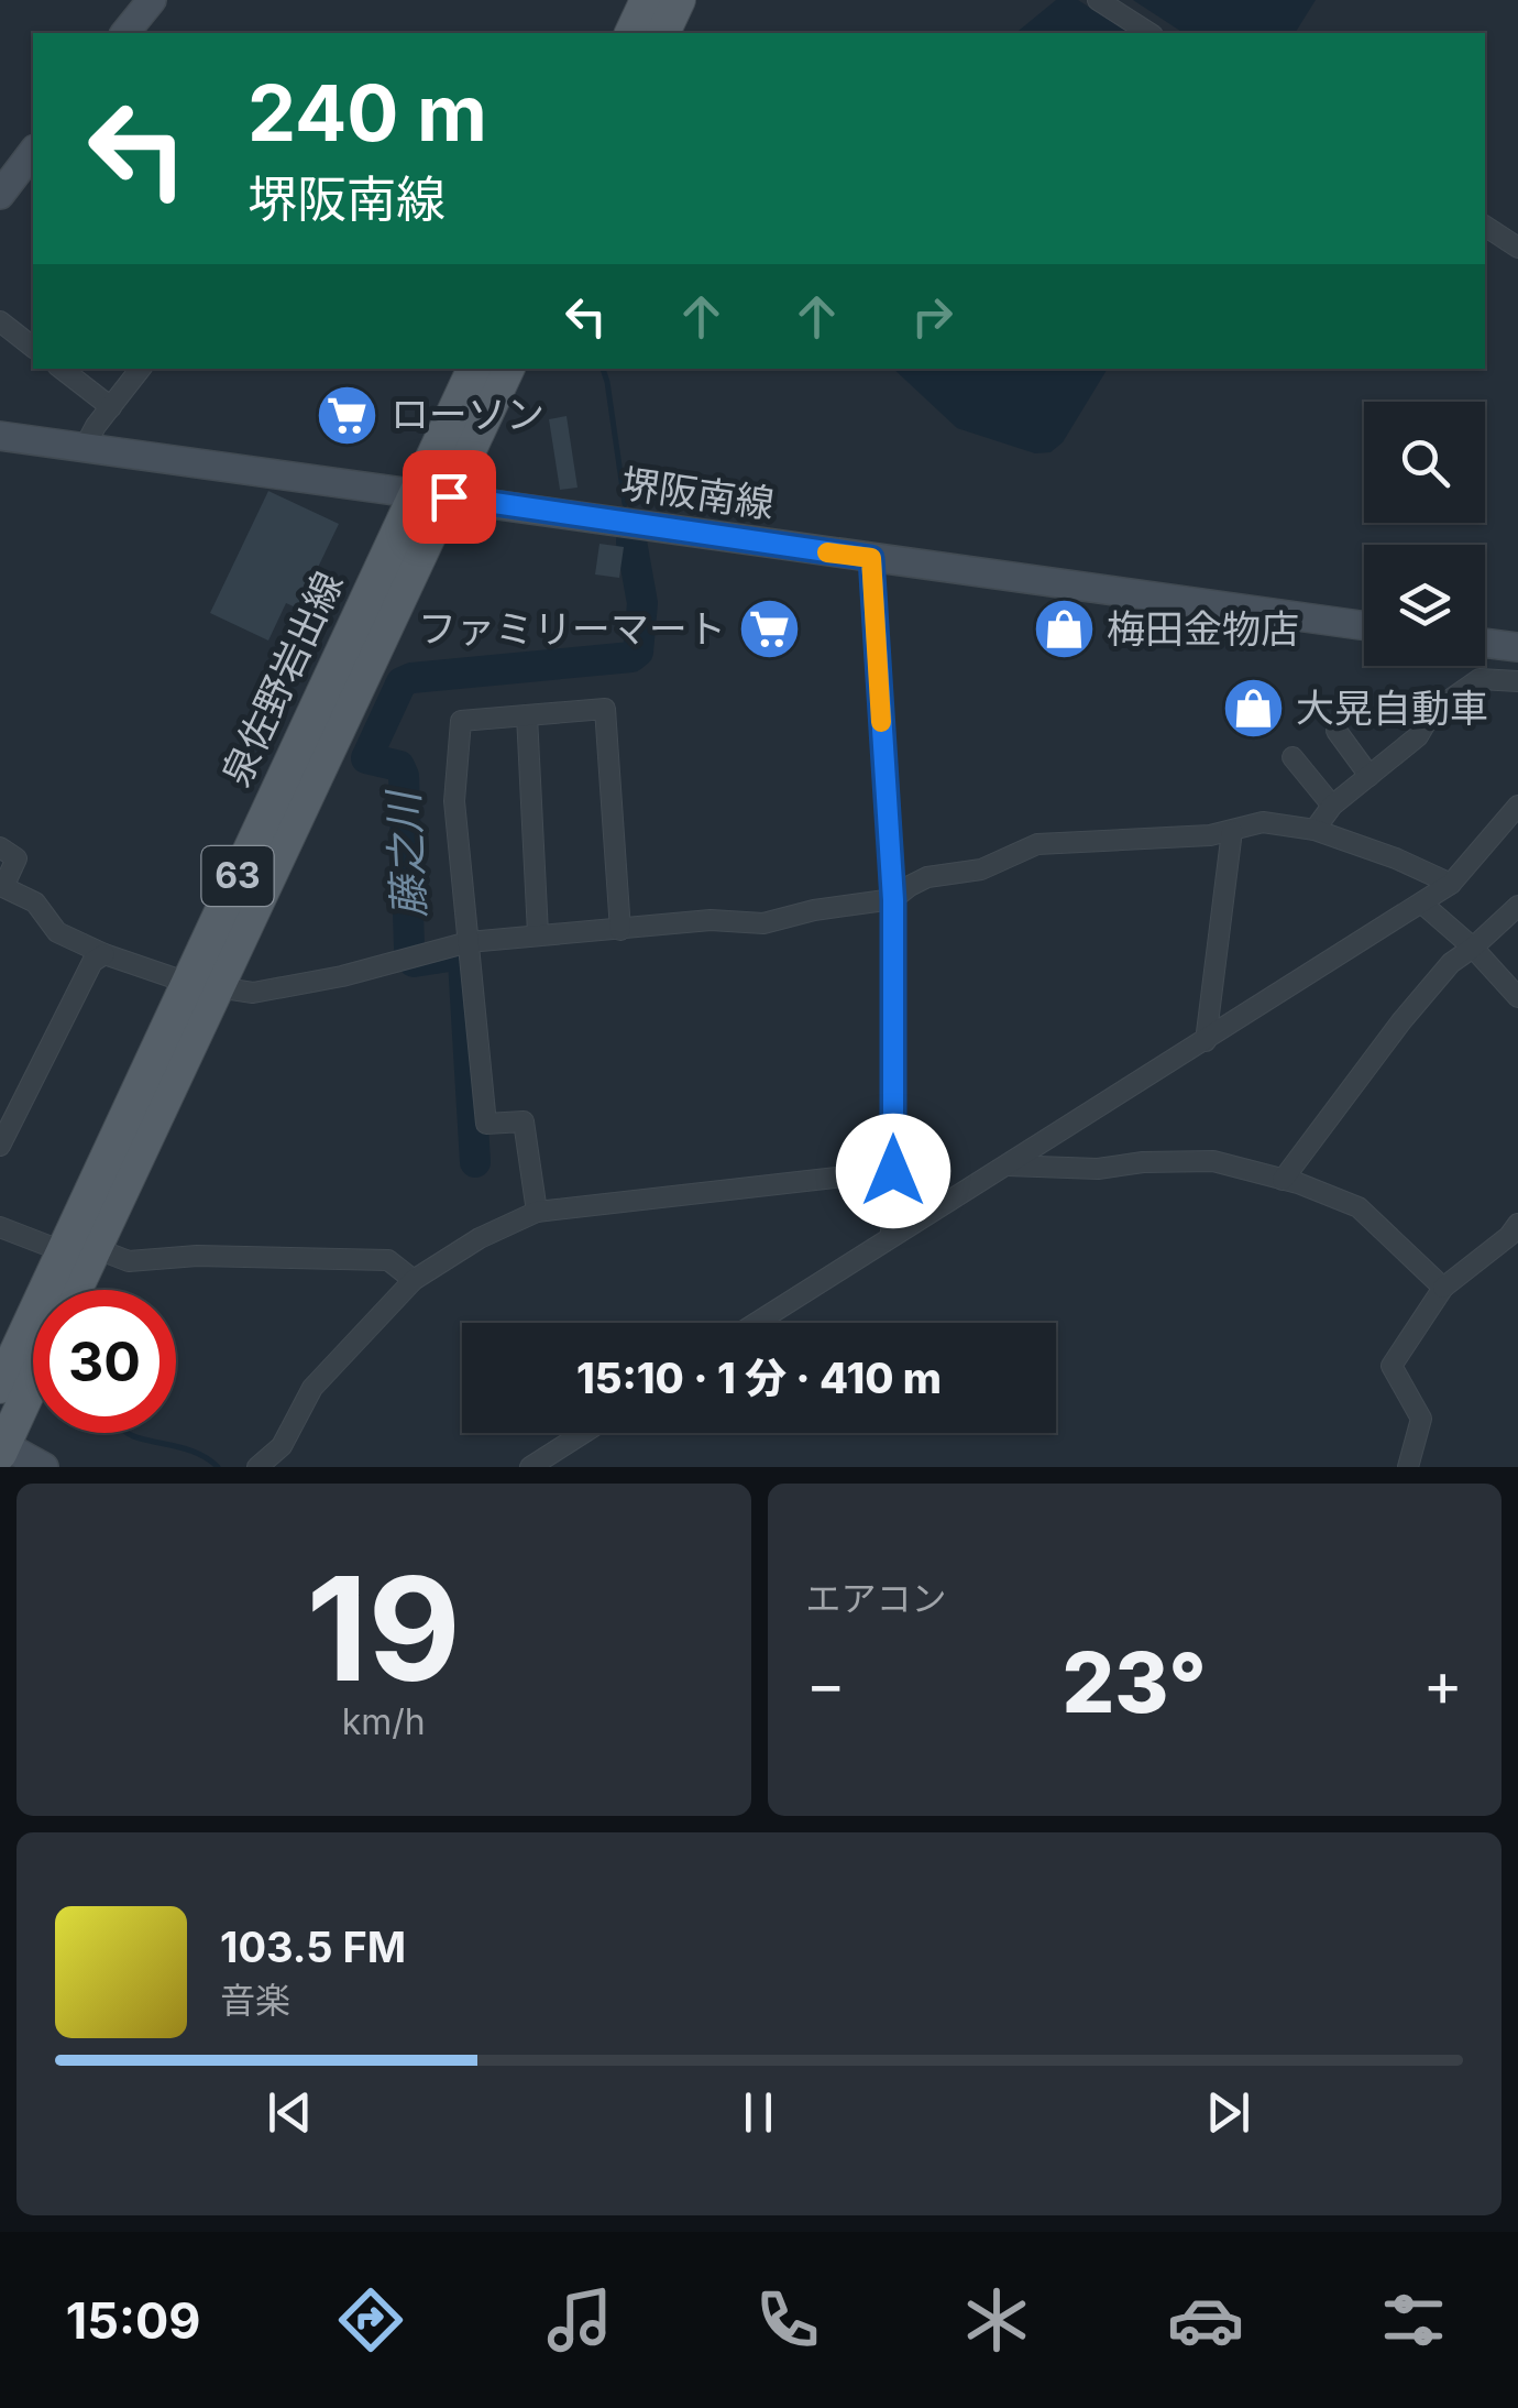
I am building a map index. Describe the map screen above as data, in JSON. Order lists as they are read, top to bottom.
{
  "streets": {
    "main road": ["堺阪南線", "泉佐野岩出線", "63"]
  },
  "crossings": [
    ["堺阪南線", "泉佐野岩出線"]
  ],
  "water": ["藤之川"],
  "places": {
    "supermarket": ["ローソン", "ファミリーマート"],
    "shop": ["梅田金物店", "大晃自動車"]
  },
  "page": {
    "turn": ["240 m", "堺阪南線"],
    "limit": "30",
    "trip": "15:10 · 1 分 · 410 m",
    "tile": [
      ["19", "km/h"],
      "エアコン"
    ],
    "heat": ["−", "23°", "+"],
    "song": ["103.5 FM", "音楽"],
    "tabs": "15:09"
  }
}
